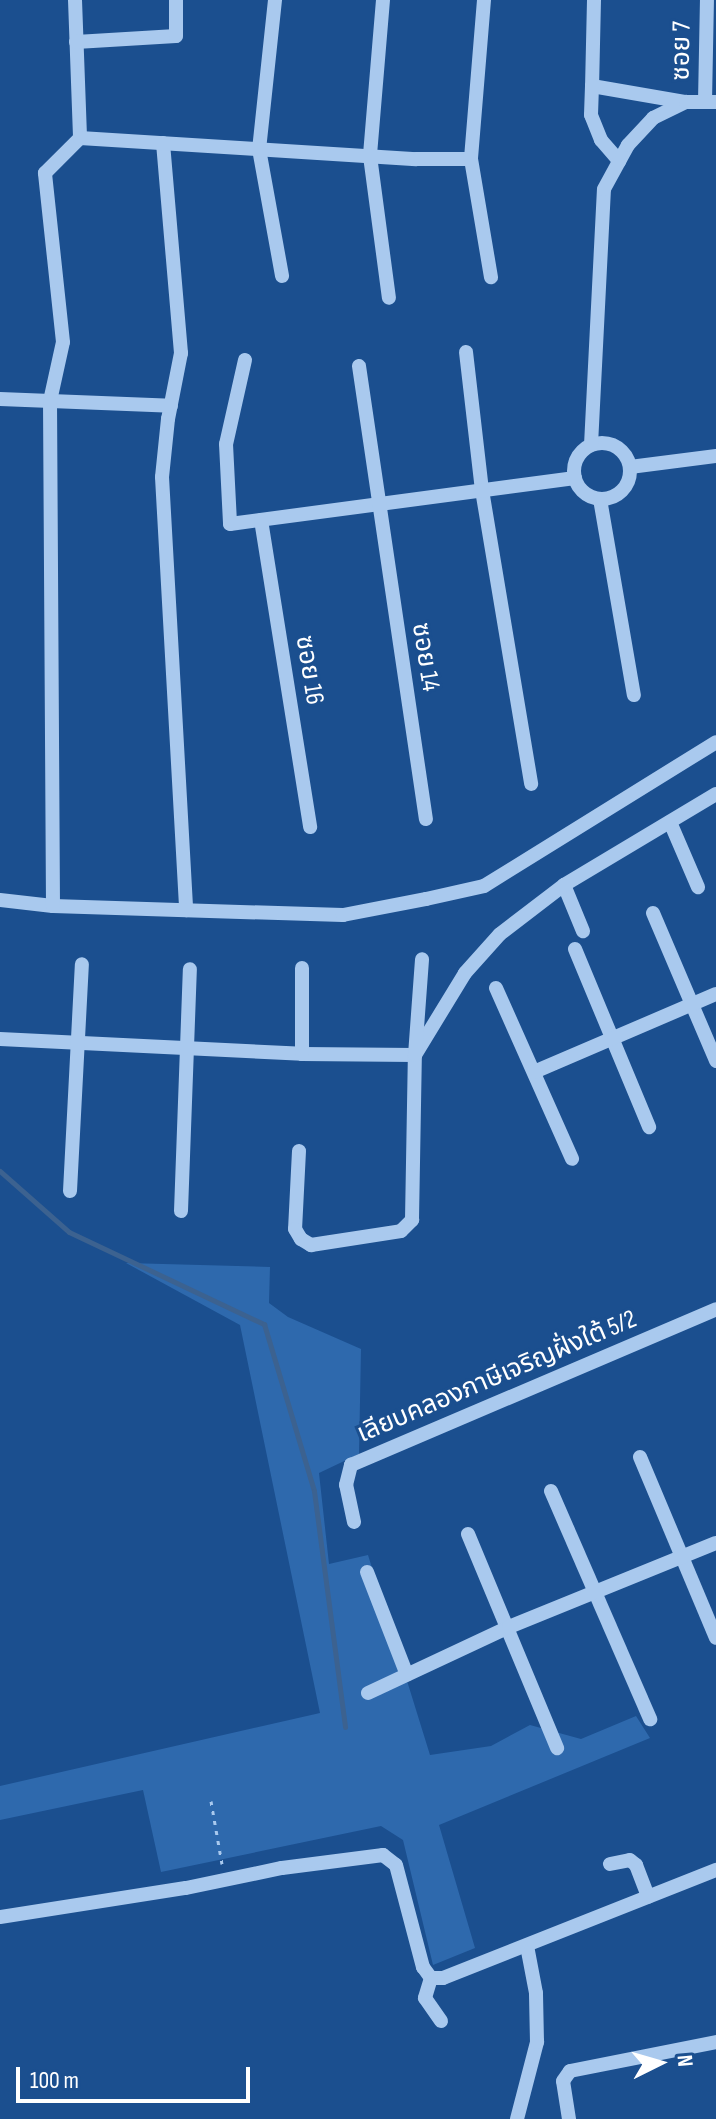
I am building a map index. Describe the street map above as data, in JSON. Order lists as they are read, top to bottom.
{
  "streets": {
    "street": [
      "ซอย 7",
      "ซอย 14",
      "ซอย 16",
      "เลียบคลองภาษีเจริญฝั่งใต้ 5/2"
    ]
  },
  "scale_bar": "100 m",
  "north": "right"
}
